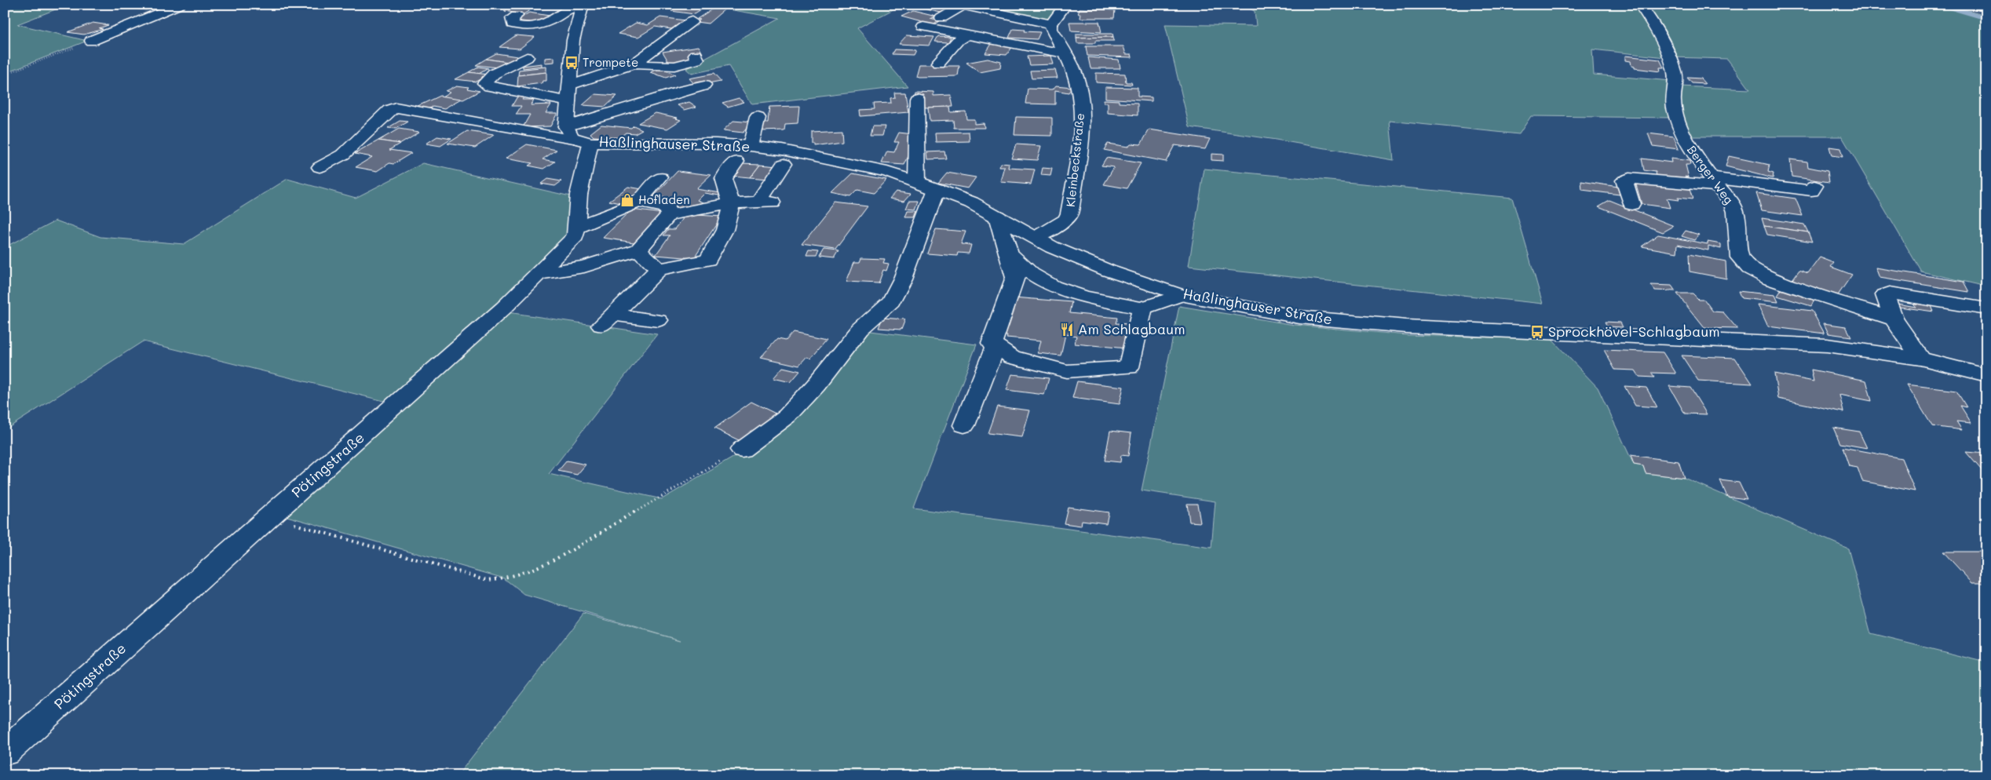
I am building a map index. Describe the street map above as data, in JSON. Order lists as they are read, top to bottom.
{
  "streets": {
    "street": [
      "Haßlinghauser Straße",
      "Kleinbeckstraße",
      "Berger Weg",
      "Pötingstraße"
    ]
  },
  "crossings": [
    ["Haßlinghauser Straße", "Kleinbeckstraße"],
    ["Haßlinghauser Straße", "Pötingstraße"]
  ],
  "places": {
    "bus stop": ["Trompete", "Sprockhövel-Schlagbaum"],
    "shop": ["Hofladen"],
    "restaurant": ["Am Schlagbaum"]
  }
}
